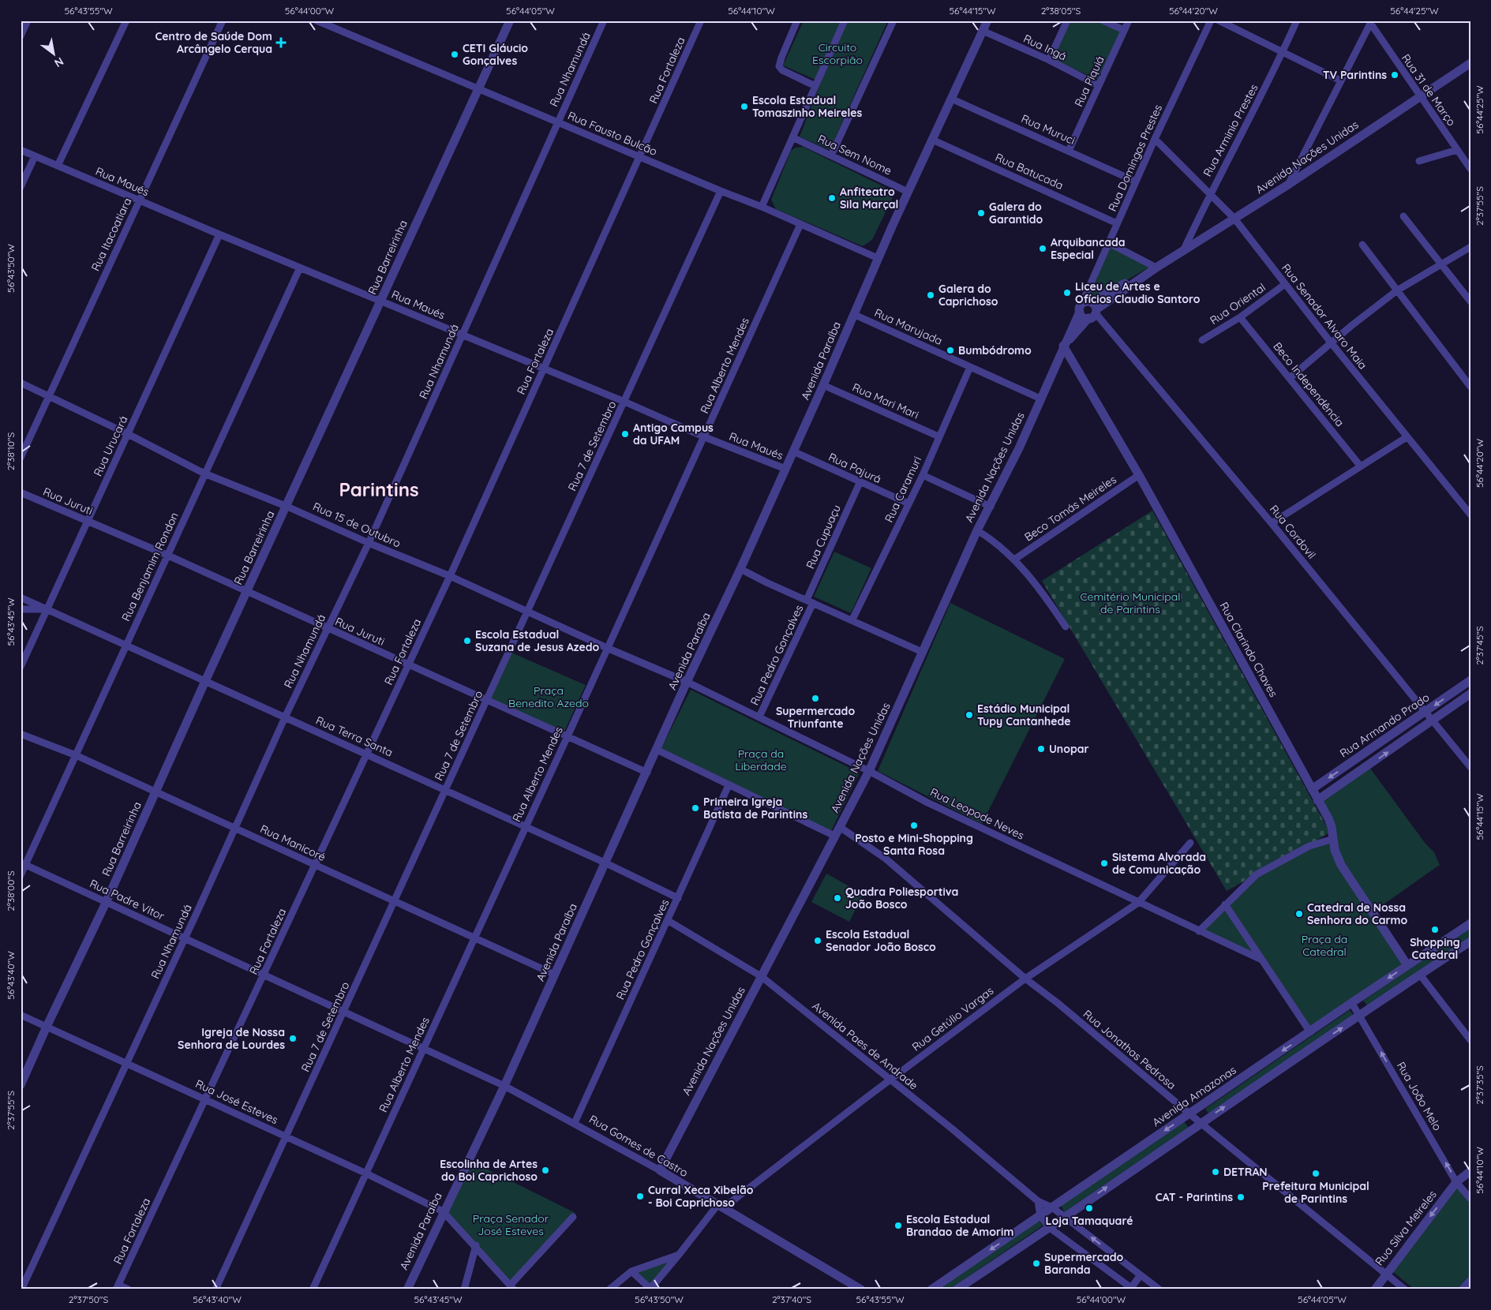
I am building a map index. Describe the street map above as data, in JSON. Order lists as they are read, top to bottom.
{
  "streets": {
    "street": [
      "Rua Ingá",
      "Rua Nhamundá",
      "Rua Fortaleza",
      "Rua Piquiá",
      "Rua 31 de Março",
      "Rua Muruci",
      "Rua Arminio Prestes",
      "Rua Fausto Bulcão",
      "Rua Sem Nome",
      "Avenida Nações Unidas",
      "Rua Domingos Prestes",
      "Rua Batucada",
      "Rua Maués",
      "Rua Itacoatiara",
      "Rua Barreirinha",
      "Rua Oriental",
      "Rua Senador Alvaro Maia",
      "Rua Marujada",
      "Avenida Paraíba",
      "Rua Alberto Mendes",
      "Beco Independência",
      "Rua Mari Mari",
      "Rua Urucará",
      "Rua 7 de Setembro",
      "Rua Pajurá",
      "Rua Caramuri",
      "Rua Juruti",
      "Beco Tomás Meireles",
      "Rua 15 de Outubro",
      "Rua Cordovil",
      "Rua Cupuaçu",
      "Rua Benjamim Rondon",
      "Rua Clarindo Chaves",
      "Rua Pedro Gonçalves",
      "Rua Armando Prado",
      "Rua Terra Santa",
      "Rua Leopode Neves",
      "Rua Manicoré",
      "Rua Padre Vitor",
      "Rua Getúlio Vargas",
      "Avenida Paes de Andrade",
      "Rua Jonathas Pedrosa",
      "Avenida Amazonas",
      "Rua João Melo",
      "Rua José Esteves",
      "Rua Gomes de Castro",
      "Rua Silva Meireles"
    ]
  },
  "crossings": [
    ["Rua Ingá", "Rua Piquiá"],
    ["Rua Ingá", "Avenida Paraíba"],
    ["Rua Nhamundá", "Rua Fausto Bulcão"],
    ["Rua Nhamundá", "Rua Maués"],
    ["Rua Nhamundá", "Rua Juruti"],
    ["Rua Nhamundá", "Rua 15 de Outubro"],
    ["Rua Nhamundá", "Rua Terra Santa"],
    ["Rua Nhamundá", "Rua Manicoré"],
    ["Rua Nhamundá", "Rua Padre Vitor"],
    ["Rua Nhamundá", "Rua José Esteves"],
    ["Rua Fortaleza", "Rua Fausto Bulcão"],
    ["Rua Fortaleza", "Rua Maués"],
    ["Rua Fortaleza", "Rua Juruti"],
    ["Rua Fortaleza", "Rua 15 de Outubro"],
    ["Rua Fortaleza", "Rua Terra Santa"],
    ["Rua Fortaleza", "Rua Manicoré"],
    ["Rua Fortaleza", "Rua Padre Vitor"],
    ["Rua Fortaleza", "Rua José Esteves"],
    ["Rua Piquiá", "Rua Muruci"],
    ["Rua 31 de Março", "Avenida Nações Unidas"],
    ["Rua Muruci", "Rua Domingos Prestes"],
    ["Rua Muruci", "Avenida Paraíba"],
    ["Rua Arminio Prestes", "Avenida Nações Unidas"],
    ["Rua Arminio Prestes", "Rua Senador Alvaro Maia"],
    ["Rua Fausto Bulcão", "Rua Barreirinha"],
    ["Rua Fausto Bulcão", "Avenida Paraíba"],
    ["Rua Fausto Bulcão", "Rua Alberto Mendes"],
    ["Rua Fausto Bulcão", "Rua 7 de Setembro"],
    ["Rua Sem Nome", "Avenida Paraíba"],
    ["Avenida Nações Unidas", "Rua Domingos Prestes"],
    ["Avenida Nações Unidas", "Rua Senador Alvaro Maia"],
    ["Avenida Nações Unidas", "Rua Marujada"],
    ["Avenida Nações Unidas", "Rua Cordovil"],
    ["Avenida Nações Unidas", "Rua Clarindo Chaves"],
    ["Avenida Nações Unidas", "Rua Leopode Neves"],
    ["Avenida Nações Unidas", "Avenida Paes de Andrade"],
    ["Avenida Nações Unidas", "Rua Jonathas Pedrosa"],
    ["Avenida Nações Unidas", "Rua Gomes de Castro"],
    ["Rua Domingos Prestes", "Rua Batucada"],
    ["Rua Domingos Prestes", "Rua Senador Alvaro Maia"],
    ["Rua Domingos Prestes", "Rua Cordovil"],
    ["Rua Batucada", "Avenida Paraíba"],
    ["Rua Maués", "Rua Itacoatiara"],
    ["Rua Maués", "Rua Barreirinha"],
    ["Rua Maués", "Avenida Paraíba"],
    ["Rua Maués", "Rua Alberto Mendes"],
    ["Rua Maués", "Rua Urucará"],
    ["Rua Maués", "Rua 7 de Setembro"],
    ["Rua Maués", "Rua Benjamim Rondon"],
    ["Rua Itacoatiara", "Rua 15 de Outubro"],
    ["Rua Barreirinha", "Rua Juruti"],
    ["Rua Barreirinha", "Rua 15 de Outubro"],
    ["Rua Barreirinha", "Rua Terra Santa"],
    ["Rua Barreirinha", "Rua Manicoré"],
    ["Rua Barreirinha", "Rua Padre Vitor"],
    ["Rua Barreirinha", "Rua José Esteves"],
    ["Rua Oriental", "Rua Senador Alvaro Maia"],
    ["Rua Oriental", "Beco Independência"],
    ["Rua Marujada", "Avenida Paraíba"],
    ["Rua Marujada", "Rua Caramuri"],
    ["Avenida Paraíba", "Rua Mari Mari"],
    ["Avenida Paraíba", "Rua Pajurá"],
    ["Avenida Paraíba", "Rua Juruti"],
    ["Avenida Paraíba", "Rua 15 de Outubro"],
    ["Avenida Paraíba", "Rua Terra Santa"],
    ["Avenida Paraíba", "Rua Leopode Neves"],
    ["Avenida Paraíba", "Rua Manicoré"],
    ["Avenida Paraíba", "Rua Padre Vitor"],
    ["Avenida Paraíba", "Rua José Esteves"],
    ["Avenida Paraíba", "Rua Gomes de Castro"],
    ["Rua Alberto Mendes", "Rua Juruti"],
    ["Rua Alberto Mendes", "Rua 15 de Outubro"],
    ["Rua Alberto Mendes", "Rua Terra Santa"],
    ["Rua Alberto Mendes", "Rua Manicoré"],
    ["Rua Alberto Mendes", "Rua Padre Vitor"],
    ["Rua Alberto Mendes", "Rua José Esteves"],
    ["Rua Mari Mari", "Rua Caramuri"],
    ["Rua Urucará", "Rua Juruti"],
    ["Rua Urucará", "Rua 15 de Outubro"],
    ["Rua Urucará", "Rua Terra Santa"],
    ["Rua 7 de Setembro", "Rua Juruti"],
    ["Rua 7 de Setembro", "Rua 15 de Outubro"],
    ["Rua 7 de Setembro", "Rua Terra Santa"],
    ["Rua 7 de Setembro", "Rua Manicoré"],
    ["Rua 7 de Setembro", "Rua Padre Vitor"],
    ["Rua 7 de Setembro", "Rua José Esteves"],
    ["Rua Pajurá", "Rua Caramuri"],
    ["Rua Pajurá", "Rua Cupuaçu"],
    ["Rua Juruti", "Rua Benjamim Rondon"],
    ["Beco Tomás Meireles", "Rua Clarindo Chaves"],
    ["Rua 15 de Outubro", "Rua Benjamim Rondon"],
    ["Rua 15 de Outubro", "Rua Leopode Neves"],
    ["Rua Cordovil", "Rua Armando Prado"],
    ["Rua Cupuaçu", "Rua Pedro Gonçalves"],
    ["Rua Benjamim Rondon", "Rua Terra Santa"],
    ["Rua Benjamim Rondon", "Rua Manicoré"],
    ["Rua Benjamim Rondon", "Rua Padre Vitor"],
    ["Rua Clarindo Chaves", "Rua Armando Prado"],
    ["Rua Clarindo Chaves", "Avenida Amazonas"],
    ["Rua Pedro Gonçalves", "Rua Terra Santa"],
    ["Rua Pedro Gonçalves", "Rua Leopode Neves"],
    ["Rua Pedro Gonçalves", "Avenida Paes de Andrade"],
    ["Rua Pedro Gonçalves", "Rua Gomes de Castro"],
    ["Rua Leopode Neves", "Rua Getúlio Vargas"],
    ["Rua Padre Vitor", "Rua Gomes de Castro"],
    ["Rua Getúlio Vargas", "Avenida Paes de Andrade"],
    ["Rua Getúlio Vargas", "Rua Jonathas Pedrosa"],
    ["Rua Getúlio Vargas", "Rua Gomes de Castro"],
    ["Avenida Paes de Andrade", "Avenida Amazonas"],
    ["Rua Jonathas Pedrosa", "Avenida Amazonas"],
    ["Rua Jonathas Pedrosa", "Rua Silva Meireles"],
    ["Avenida Amazonas", "Rua João Melo"],
    ["Rua João Melo", "Rua Silva Meireles"]
  ],
  "one_way": ["Rua João Melo", "Rua Silva Meireles"],
  "districts": ["Parintins"],
  "parks": [
    "Circuito Escorpião",
    "Cemitério Municipal de Parintins",
    "Praça Benedito Azedo",
    "Praça da Liberdade",
    "Praça da Catedral",
    "Praça Senador José Esteves"
  ],
  "places": {
    "health": ["Centro de Saúde Dom Arcângelo Cerqua"],
    "other": [
      "CETI Gláucio Gonçalves",
      "TV Parintins",
      "Escola Estadual Tomaszinho Meireles",
      "Anfiteatro Sila Marçal",
      "Galera do Garantido",
      "Arquibancada Especial",
      "Liceu de Artes e Ofícios Claudio Santoro",
      "Galera do Caprichoso",
      "Bumbódromo",
      "Antigo Campus da UFAM",
      "Escola Estadual Suzana de Jesus Azedo",
      "Supermercado Triunfante",
      "Estádio Municipal Tupy Cantanhede",
      "Unopar",
      "Primeira Igreja Batista de Parintins",
      "Posto e Mini-Shopping Santa Rosa",
      "Sistema Alvorada de Comunicação",
      "Quadra Poliesportiva João Bosco",
      "Catedral de Nossa Senhora do Carmo",
      "Shopping Catedral",
      "Escola Estadual Senador João Bosco",
      "Igreja de Nossa Senhora de Lourdes",
      "Escolinha de Artes do Boi Caprichoso",
      "DETRAN",
      "Prefeitura Municipal de Parintins",
      "Curral Xeca Xibelão - Boi Caprichoso",
      "CAT - Parintins",
      "Loja Tamaquaré",
      "Escola Estadual Brandao de Amorim",
      "Supermercado Baranda"
    ]
  },
  "north": "bottom right",
  "coordinates": [
    "56°43'55\"W",
    "56°44'00\"W",
    "56°44'05\"W",
    "56°44'10\"W",
    "56°44'15\"W",
    "2°38'05\"S",
    "56°44'20\"W",
    "56°44'25\"W",
    "2°37'55\"S",
    "56°43'50\"W",
    "2°38'10\"S",
    "56°43'45\"W",
    "2°37'45\"S",
    "2°38'00\"S",
    "56°43'40\"W",
    "2°37'35\"S",
    "2°37'50\"S",
    "2°37'40\"S"
  ]
}
